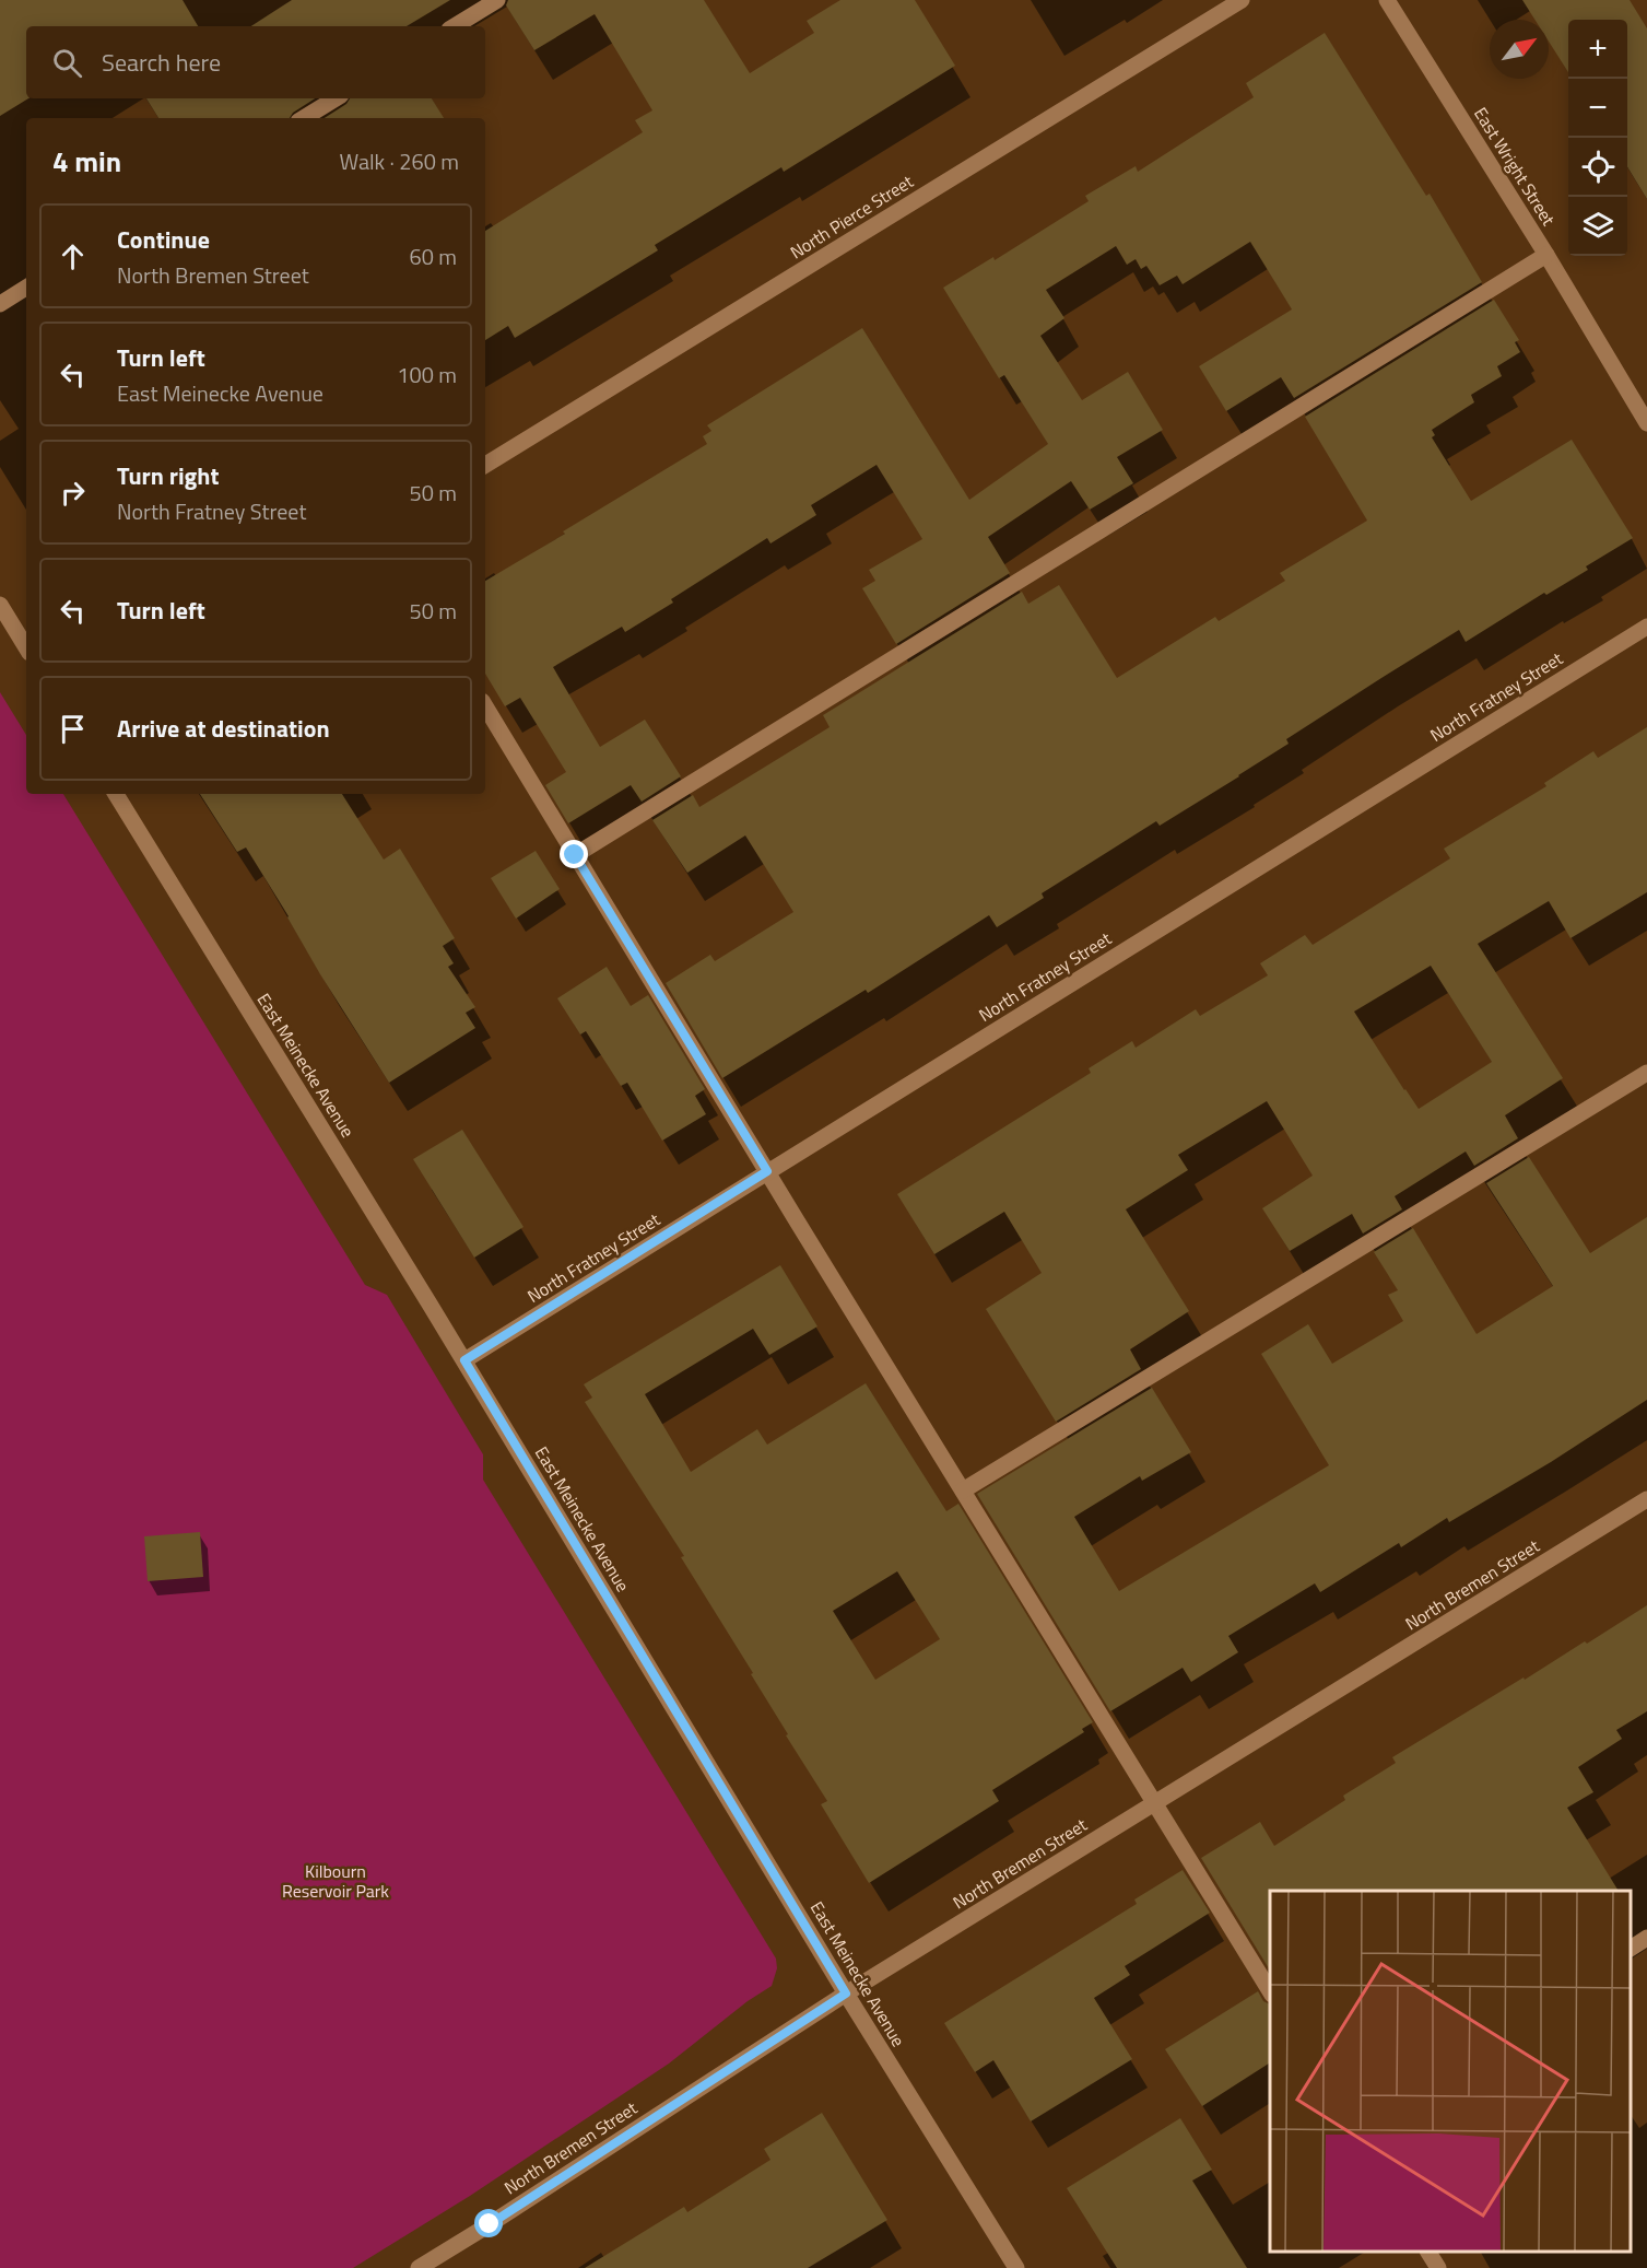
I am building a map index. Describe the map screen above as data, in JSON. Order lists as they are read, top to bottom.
{
  "streets": {
    "street": [
      "East Wright Street",
      "North Pierce Street",
      "North Fratney Street",
      "East Meinecke Avenue",
      "North Bremen Street"
    ]
  },
  "crossings": [
    ["North Fratney Street", "East Meinecke Avenue"],
    ["East Meinecke Avenue", "North Bremen Street"]
  ],
  "parks": ["Kilbourn Reservoir Park"],
  "north": "top right",
  "page": {
    "map_buttons": ["+", "−"],
    "search": "Search here",
    "heading": ["4 min", "Walk · 260 m"],
    "list": [
      ["Continue", "North Bremen Street", "60 m"],
      ["Turn left", "East Meinecke Avenue", "100 m"],
      ["Turn right", "North Fratney Street", "50 m"],
      ["Turn left", "50 m"],
      "Arrive at destination"
    ]
  }
}
